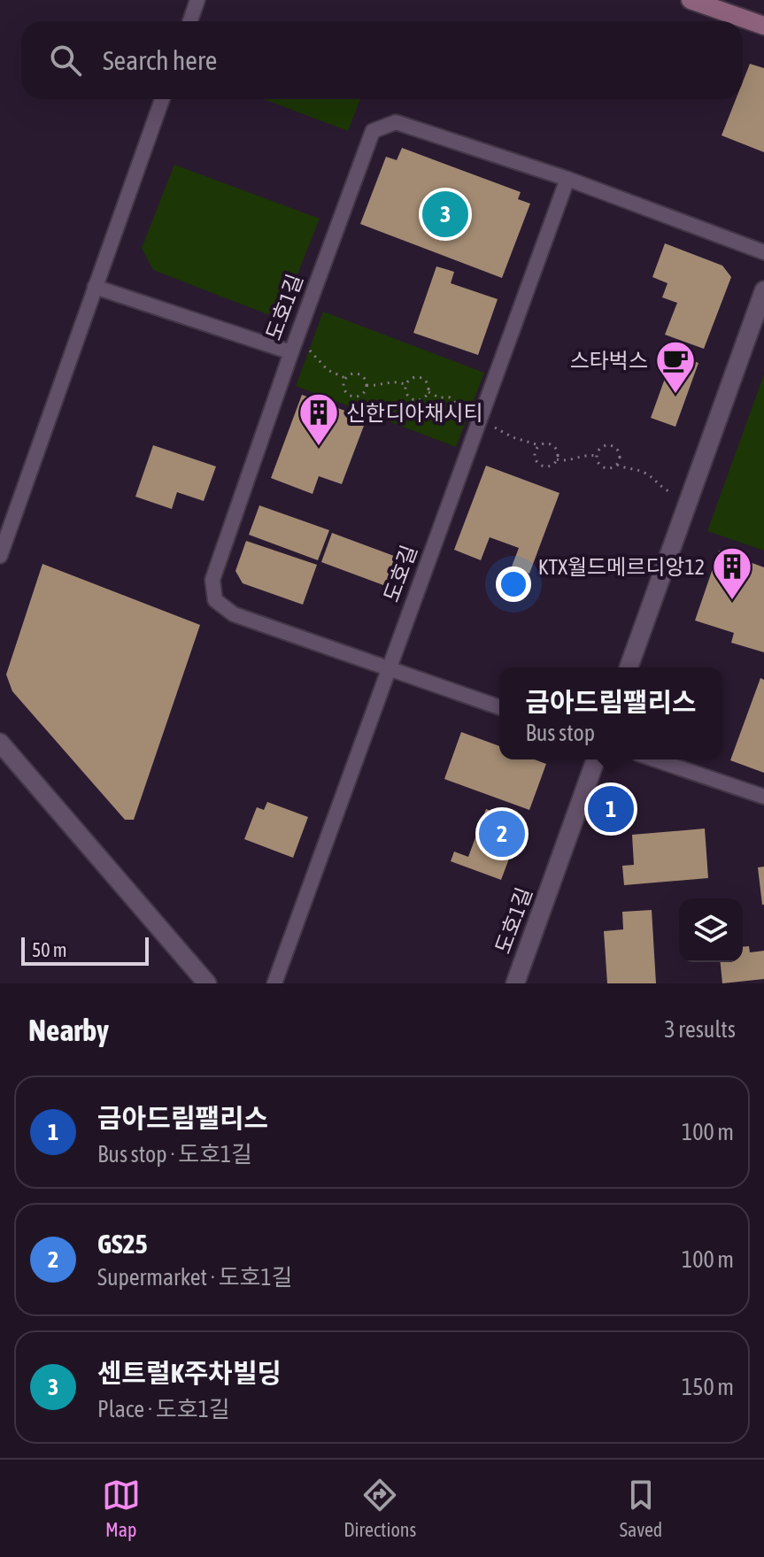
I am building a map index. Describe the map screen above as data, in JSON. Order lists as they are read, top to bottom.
{
  "streets": {
    "street": ["도호1길", "도호길"]
  },
  "crossings": [
    ["도호1길", "도호길"]
  ],
  "places": {
    "cafe": ["스타벅스"],
    "building": ["신한디아채시티", "KTX월드메르디앙12"]
  },
  "scale_bar": "50 m",
  "page": {
    "search": "Search here",
    "pins": ["3", "1", "2"],
    "popup": ["금아드림팰리스", "Bus stop"],
    "scale": "50 m",
    "heading": ["Nearby", "3 results"],
    "list": [
      {
        "mark": "1",
        "name": "금아드림팰리스",
        "note": "Bus stop · 도호1길",
        "value": "100 m"
      },
      {
        "mark": "2",
        "name": "GS25",
        "note": "Supermarket · 도호1길",
        "value": "100 m"
      },
      {
        "mark": "3",
        "name": "센트럴K주차빌딩",
        "note": "Place · 도호1길",
        "value": "150 m"
      }
    ],
    "nav": ["Map", "Directions", "Saved"]
  }
}
